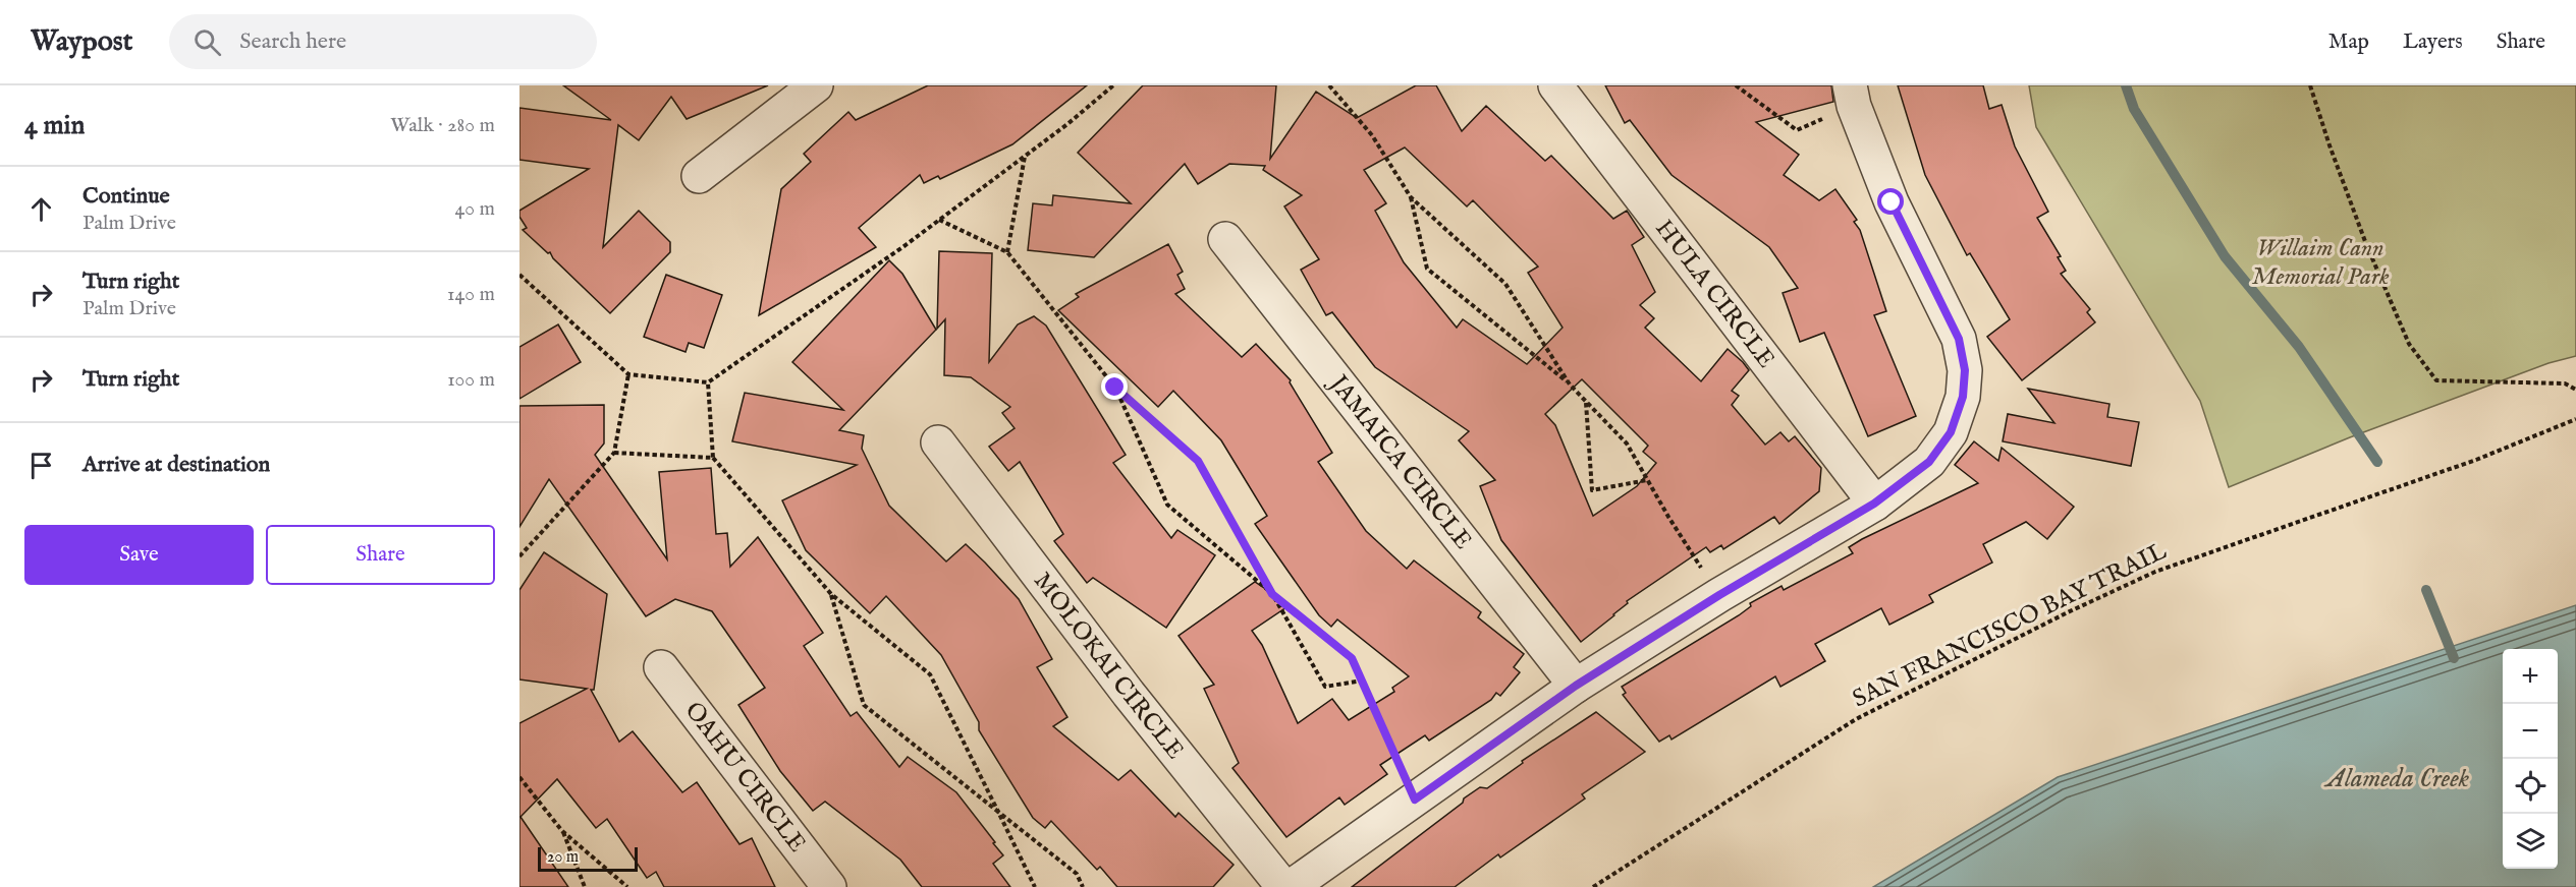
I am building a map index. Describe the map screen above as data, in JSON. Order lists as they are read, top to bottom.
{
  "streets": {
    "street": [
      "HULA CIRCLE",
      "JAMAICA CIRCLE",
      "MOLOKAI CIRCLE",
      "OAHU CIRCLE"
    ],
    "path": ["SAN FRANCISCO BAY TRAIL"]
  },
  "water": ["Alameda Creek"],
  "parks": ["Willaim Cann Memorial Park"],
  "scale_bar": "20 m",
  "page": {
    "header": "Waypost",
    "search": "Search here",
    "nav": ["Map", "Layers", "Share"],
    "heading": ["4 min", "Walk · 280 m"],
    "list": [
      ["Continue", "Palm Drive", "40 m"],
      ["Turn right", "Palm Drive", "140 m"],
      ["Turn right", "100 m"],
      "Arrive at destination"
    ],
    "buttons": ["Save", "Share"],
    "map_buttons": ["+", "−"],
    "scale": "20 m"
  }
}
